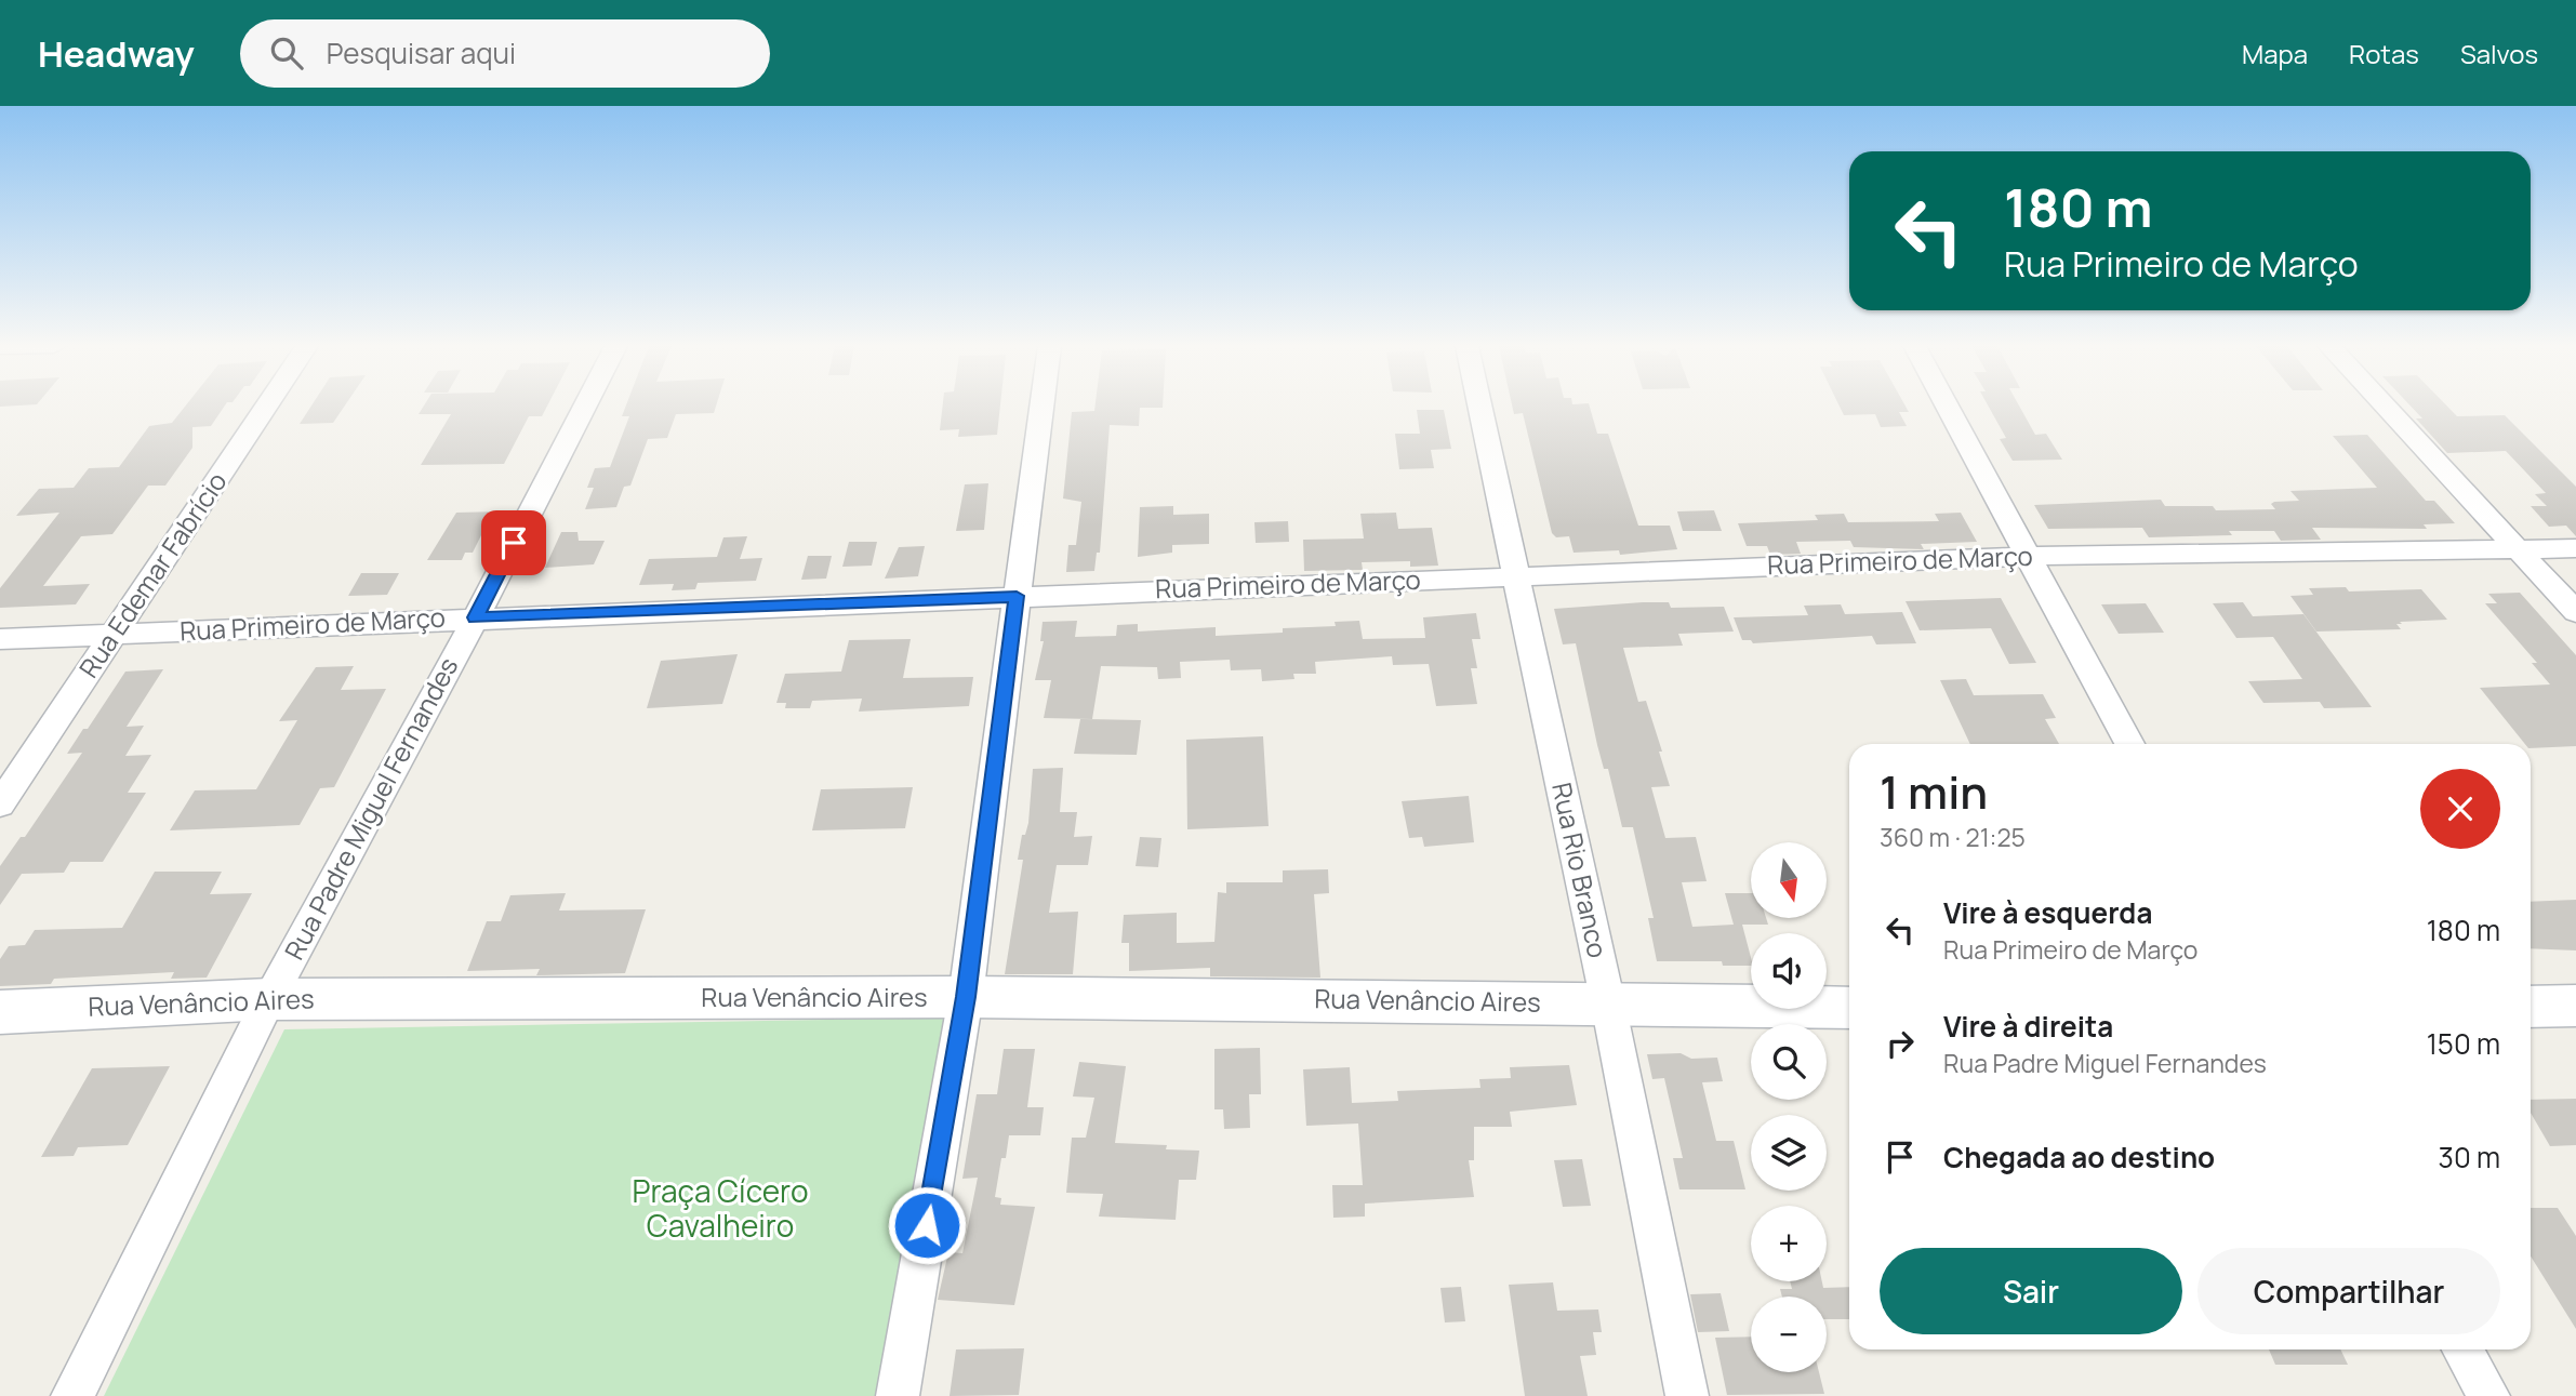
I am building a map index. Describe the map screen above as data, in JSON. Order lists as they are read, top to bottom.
{
  "streets": {
    "street": [
      "Rua Primeiro de Março",
      "Rua Edemar Fabrício",
      "Rua Padre Miguel Fernandes",
      "Rua Rio Branco",
      "Rua Venâncio Aires"
    ]
  },
  "crossings": [
    ["Rua Primeiro de Março", "Rua Edemar Fabrício"],
    ["Rua Primeiro de Março", "Rua Padre Miguel Fernandes"],
    ["Rua Primeiro de Março", "Rua Rio Branco"],
    ["Rua Padre Miguel Fernandes", "Rua Venâncio Aires"],
    ["Rua Rio Branco", "Rua Venâncio Aires"]
  ],
  "parks": ["Praça Cícero Cavalheiro"],
  "north": "bottom",
  "page": {
    "header": "Headway",
    "search": "Pesquisar aqui",
    "nav": ["Mapa", "Rotas", "Salvos"],
    "turn": ["180 m", "Rua Primeiro de Março"],
    "heading": ["1 min", "360 m · 21:25"],
    "map_buttons": ["+", "−"],
    "list": [
      {
        "name": "Vire à esquerda",
        "note": "Rua Primeiro de Março",
        "value": "180 m"
      },
      {
        "name": "Vire à direita",
        "note": "Rua Padre Miguel Fernandes",
        "value": "150 m"
      },
      {
        "name": "Chegada ao destino",
        "value": "30 m"
      }
    ],
    "buttons": ["Sair", "Compartilhar"]
  }
}
